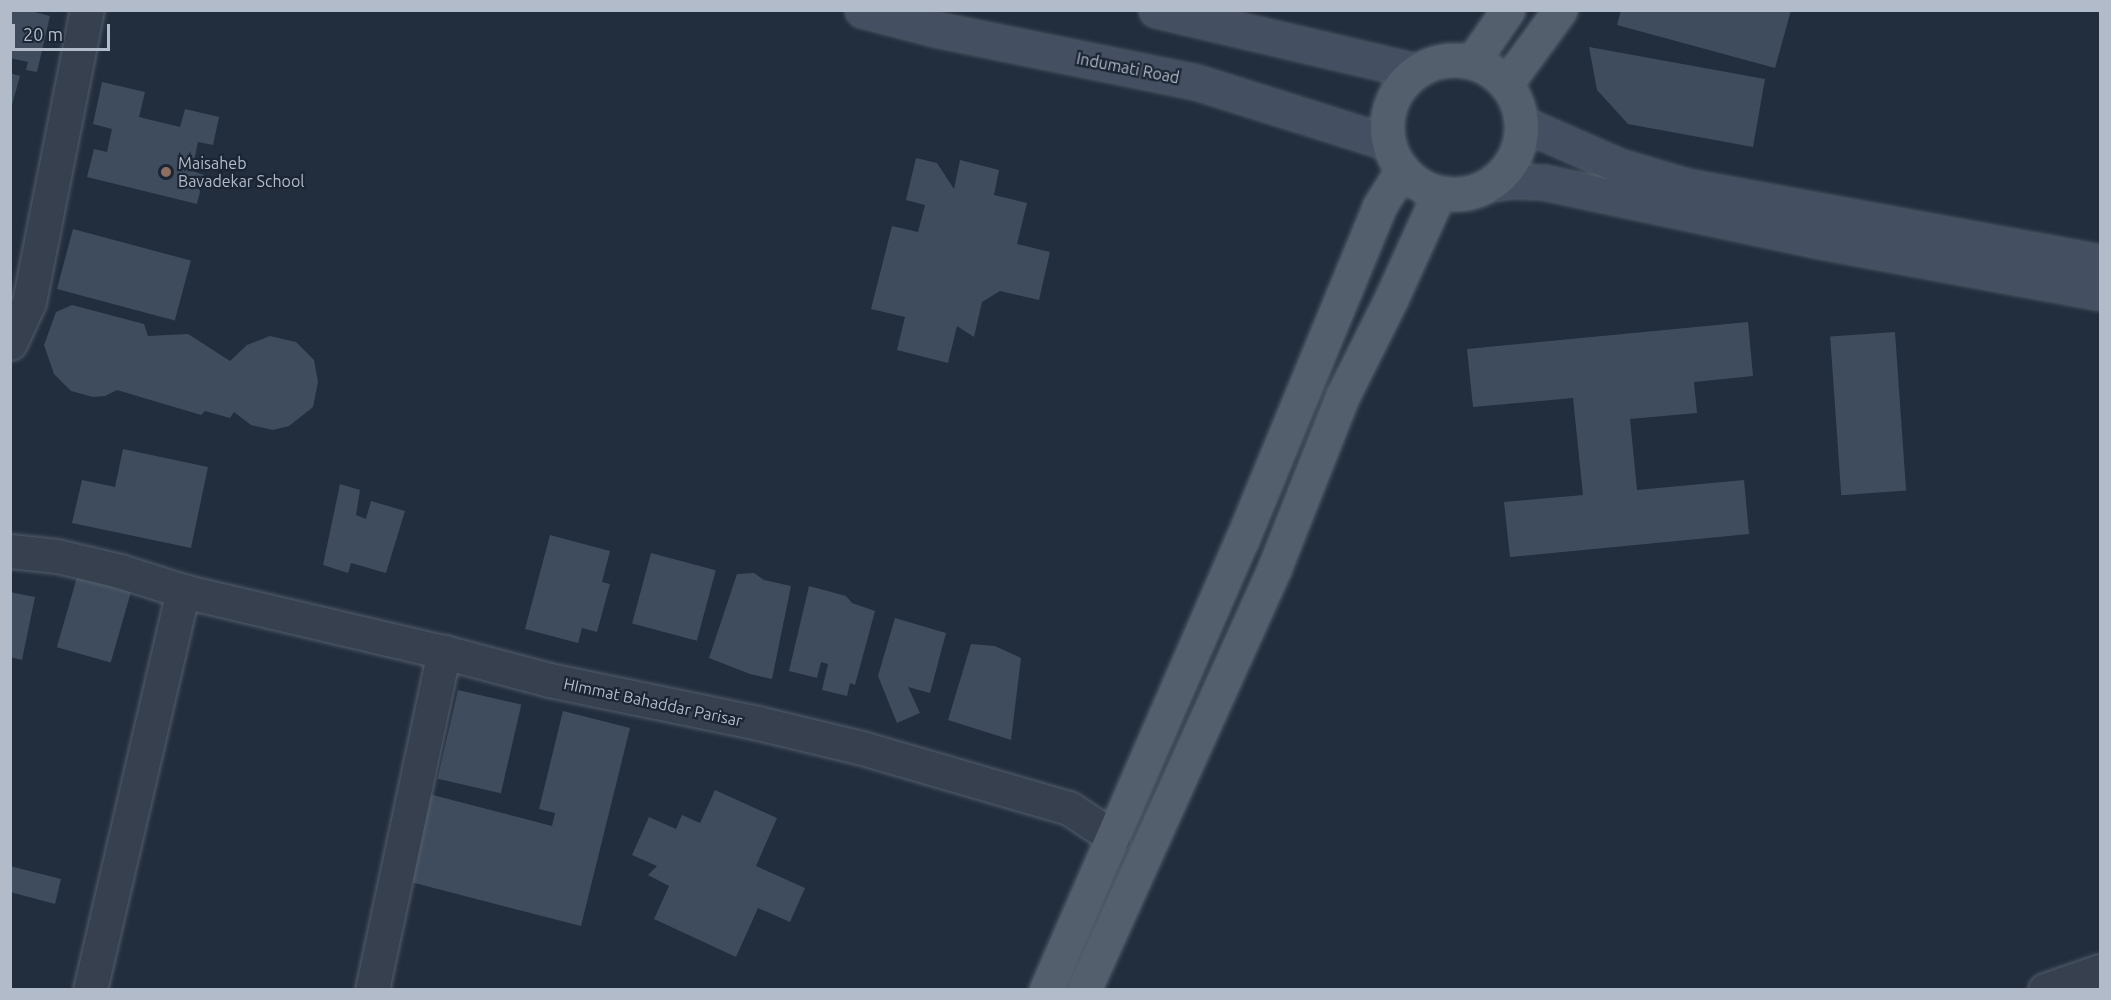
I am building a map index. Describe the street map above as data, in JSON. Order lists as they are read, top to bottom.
{
  "streets": {
    "main road": ["Indumati Road"],
    "street": ["HImmat Bahaddar Parisar"]
  },
  "places": ["Maisaheb Bavadekar School"],
  "scale_bar": "20 m"
}
